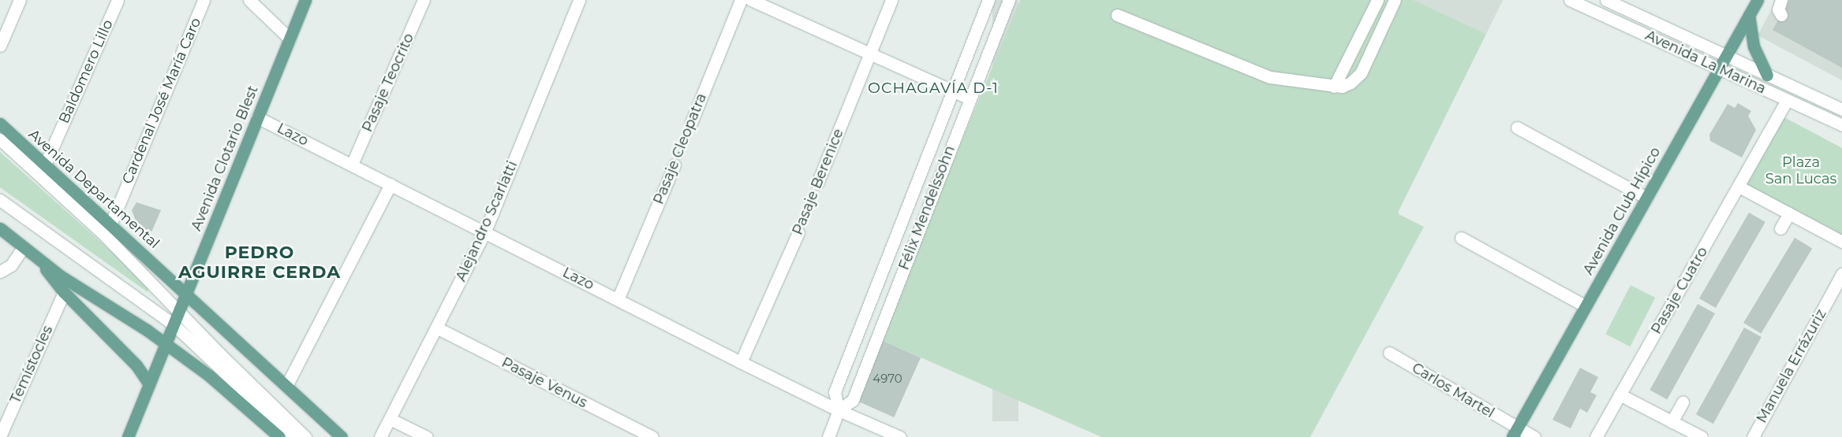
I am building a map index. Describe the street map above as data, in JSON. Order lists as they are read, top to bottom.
{
  "streets": {
    "main road": ["Avenida Clotario Blest", "Avenida Departamental", "Avenida Club Hípico"],
    "street": [
      "Avenida La Marina",
      "Baldomero Lillo",
      "Pasaje Teocrito",
      "Cardenal José María Caro",
      "Lazo",
      "Pasaje Cleopatra",
      "Pasaje Berenice",
      "Félix Mendelssohn",
      "Alejandro Scarlatti",
      "Pasaje Cuatro",
      "Temístocles",
      "Manuela Errázuriz",
      "Pasaje Venus",
      "Carlos Martel"
    ]
  },
  "crossings": [
    ["Avenida La Marina", "Avenida Club Hípico"],
    ["Avenida La Marina", "Pasaje Cuatro"],
    ["Baldomero Lillo", "Avenida Departamental"],
    ["Pasaje Teocrito", "Lazo"],
    ["Cardenal José María Caro", "Avenida Departamental"],
    ["Lazo", "Pasaje Cleopatra"],
    ["Lazo", "Avenida Clotario Blest"],
    ["Lazo", "Pasaje Berenice"],
    ["Lazo", "Félix Mendelssohn"],
    ["Lazo", "Alejandro Scarlatti"],
    ["Avenida Clotario Blest", "Avenida Departamental"],
    ["Avenida Club Hípico", "Carlos Martel"],
    ["Alejandro Scarlatti", "Pasaje Venus"]
  ],
  "districts": ["OCHAGAVÍA D-1", "PEDRO AGUIRRE CERDA"],
  "parks": ["Plaza San Lucas"],
  "house_numbers": ["4970"]
}
